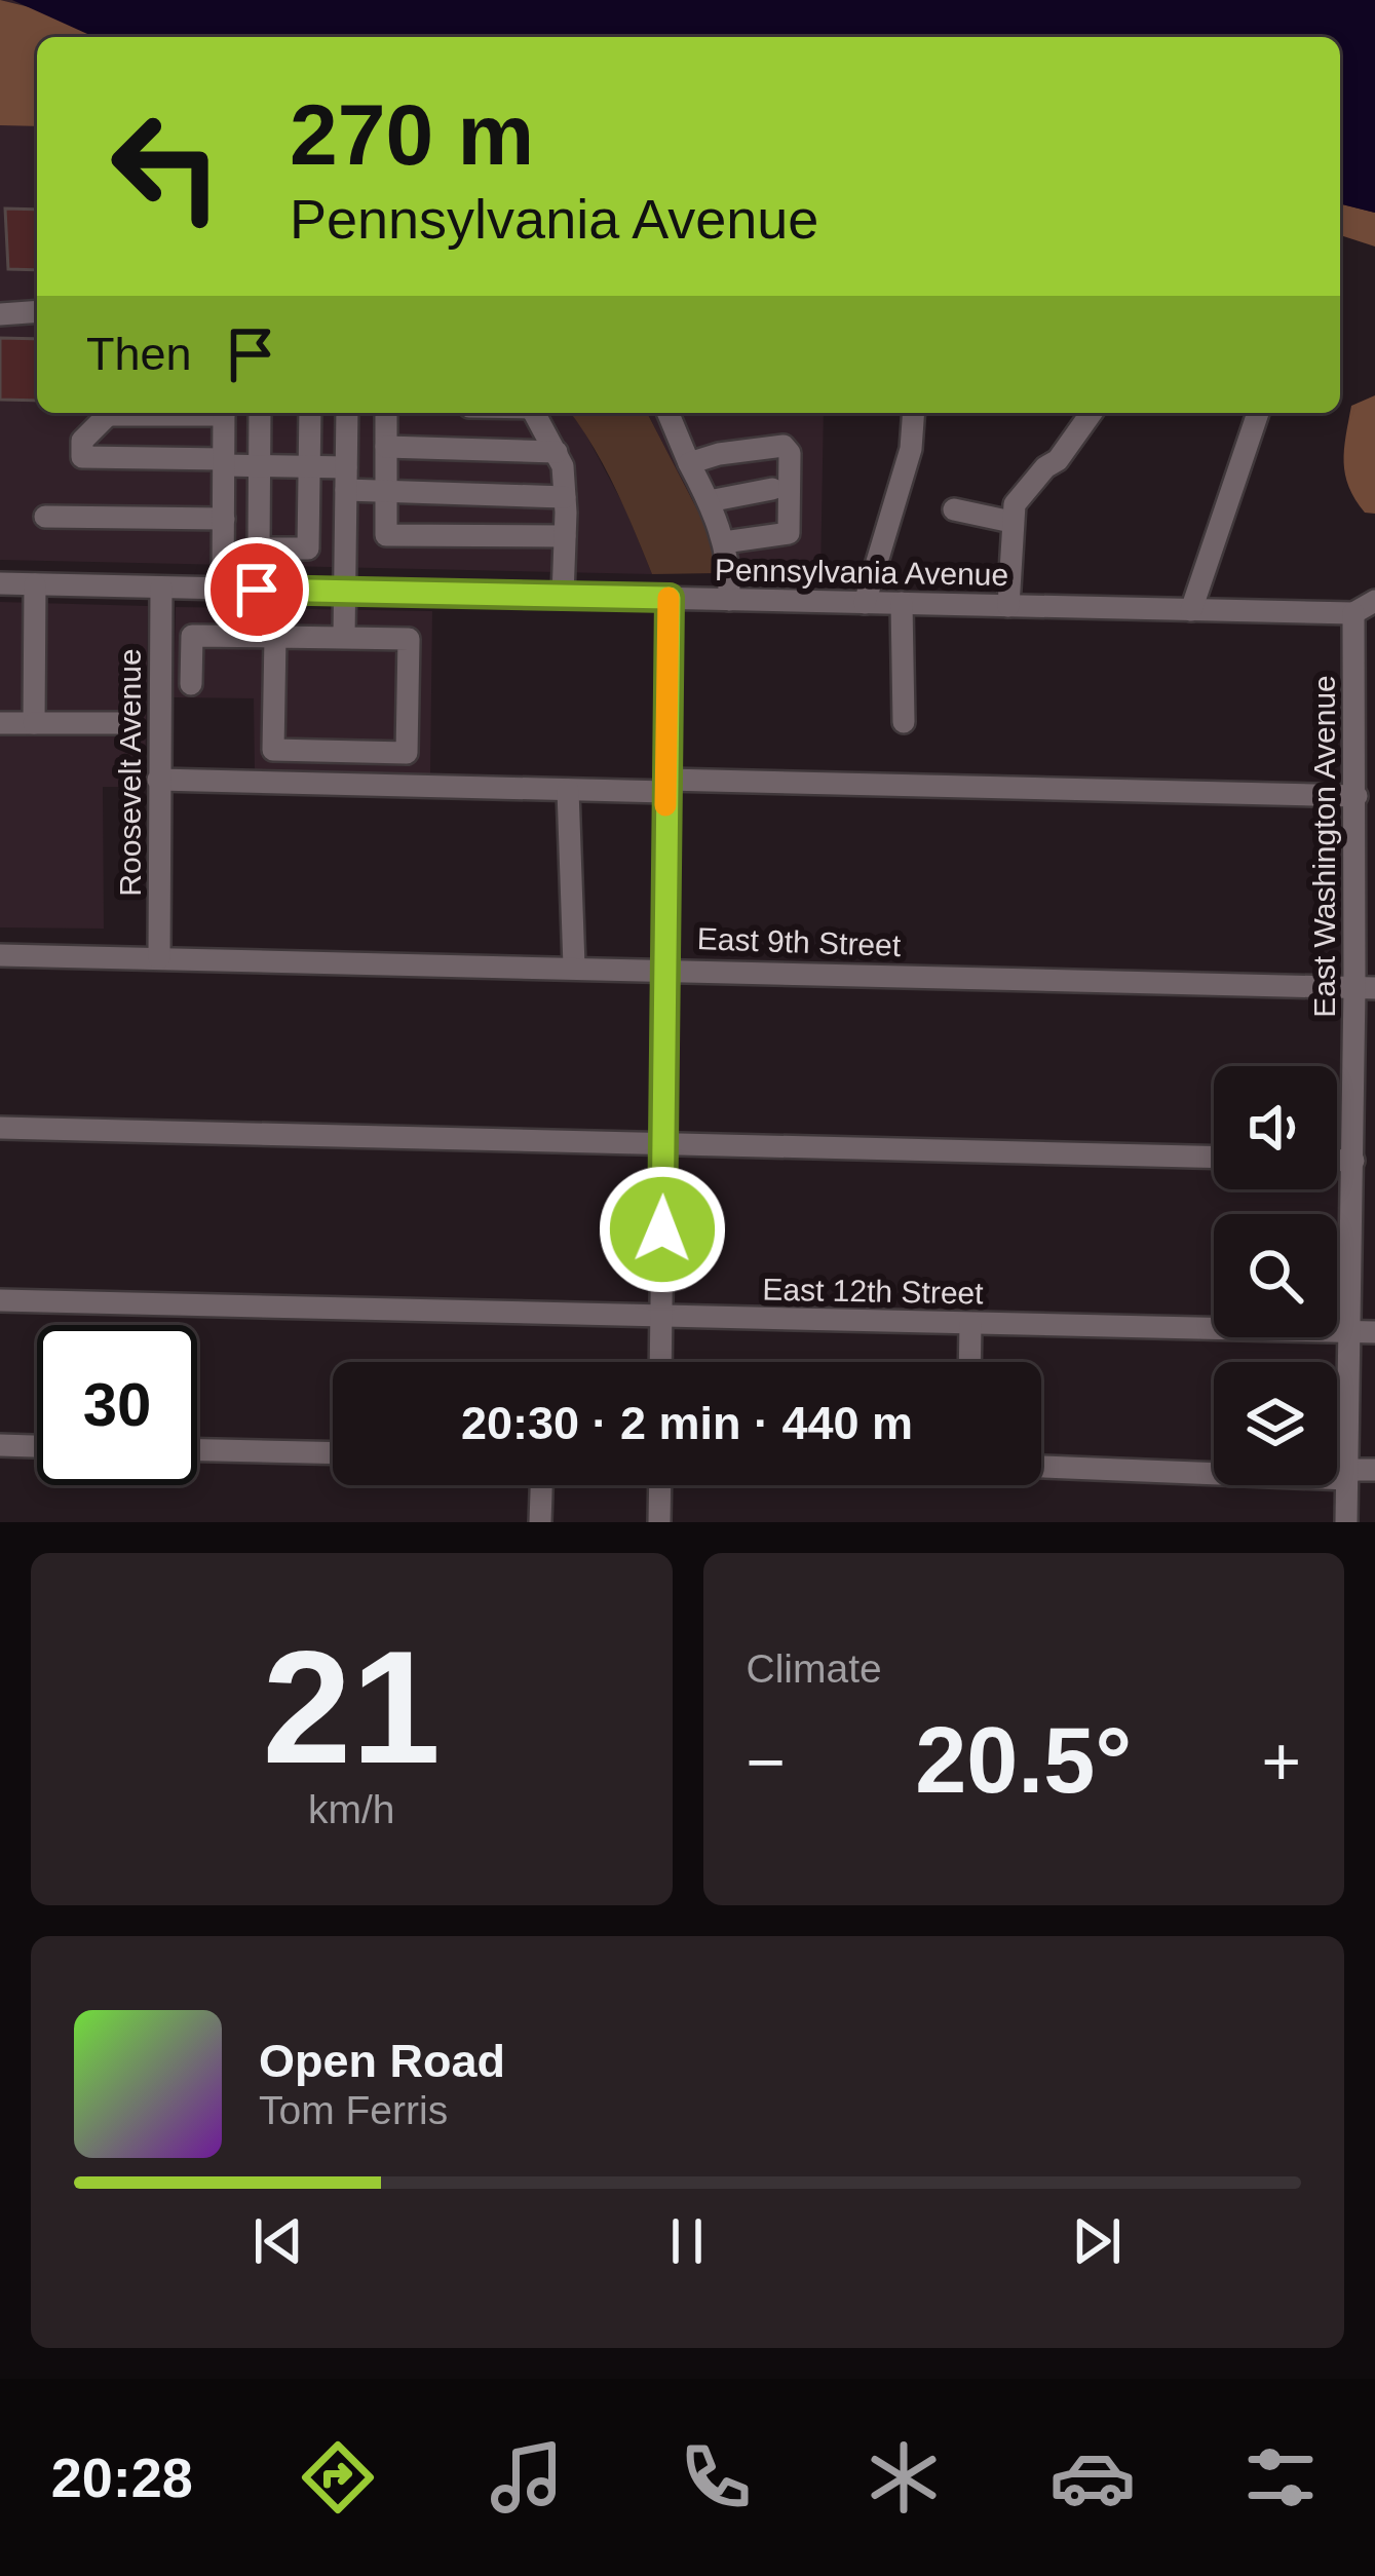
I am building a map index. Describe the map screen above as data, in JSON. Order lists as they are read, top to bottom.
{
  "streets": {
    "street": [
      "Pennsylvania Avenue",
      "Roosevelt Avenue",
      "East Washington Avenue",
      "East 9th Street",
      "East 12th Street"
    ]
  },
  "crossings": [
    ["Pennsylvania Avenue", "Roosevelt Avenue"],
    ["Pennsylvania Avenue", "East Washington Avenue"],
    ["Roosevelt Avenue", "East 9th Street"],
    ["East Washington Avenue", "East 9th Street"],
    ["East Washington Avenue", "East 12th Street"]
  ],
  "page": {
    "turn": ["270 m", "Pennsylvania Avenue"],
    "then": "Then",
    "limit": "30",
    "trip": "20:30 · 2 min · 440 m",
    "tile": [
      ["21", "km/h"],
      "Climate"
    ],
    "heat": ["−", "20.5°", "+"],
    "song": ["Open Road", "Tom Ferris"],
    "tabs": "20:28"
  }
}
